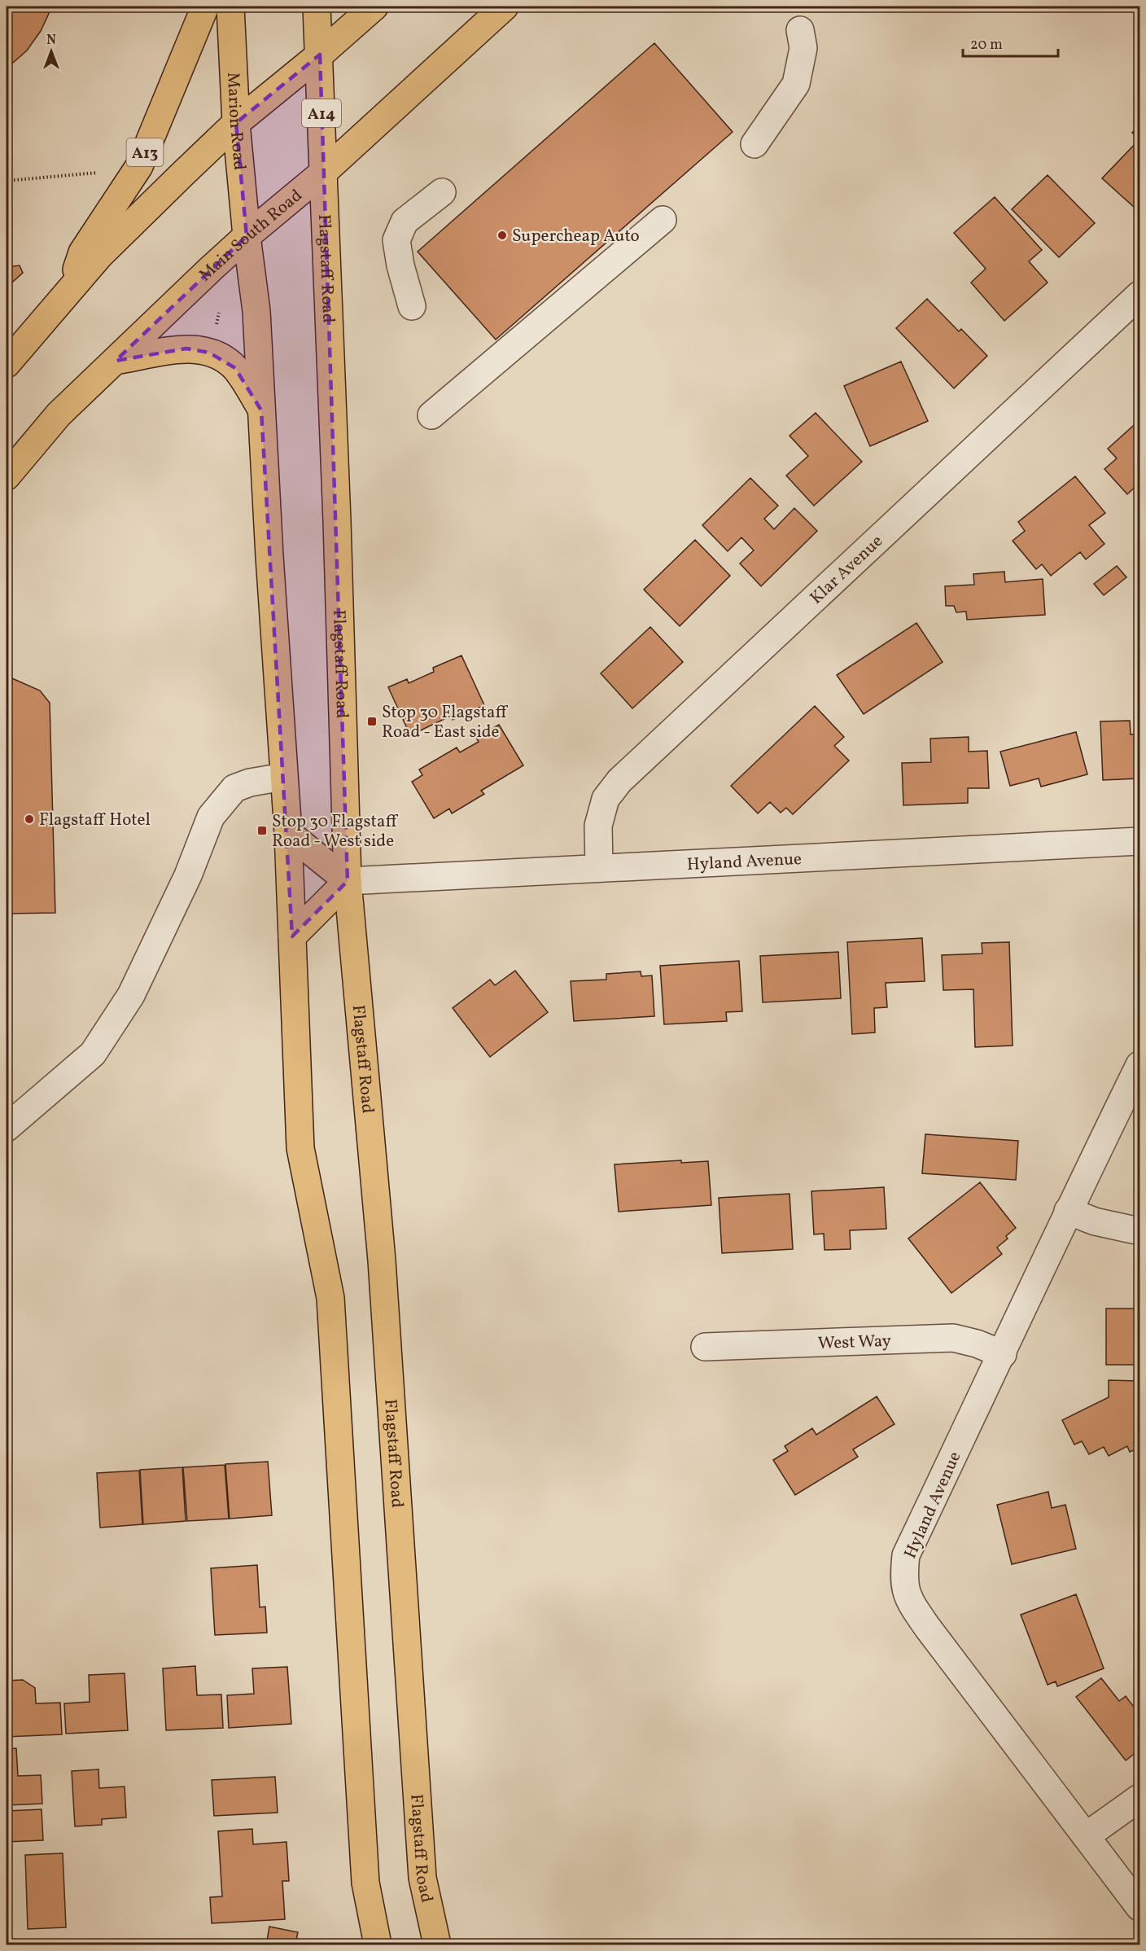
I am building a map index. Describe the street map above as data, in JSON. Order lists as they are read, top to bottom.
{
  "streets": {
    "main road": [
      "A14",
      "Marion Road",
      "A13",
      "Main South Road",
      "Flagstaff Road"
    ],
    "street": ["Klar Avenue", "Hyland Avenue", "West Way"]
  },
  "crossings": [
    ["A14", "A13"],
    ["A14", "Main South Road"],
    ["A14", "Flagstaff Road"],
    ["Marion Road", "A13"],
    ["Marion Road", "Main South Road"],
    ["Main South Road", "Flagstaff Road"],
    ["Flagstaff Road", "Hyland Avenue"],
    ["Klar Avenue", "Hyland Avenue"],
    ["Hyland Avenue", "West Way"]
  ],
  "places": {
    "other": ["Supercheap Auto", "Flagstaff Hotel"],
    "transit": ["Stop 30 Flagstaff Road - East side", "Stop 30 Flagstaff Road - West side"]
  },
  "scale_bar": "20 m",
  "north": "top"
}
